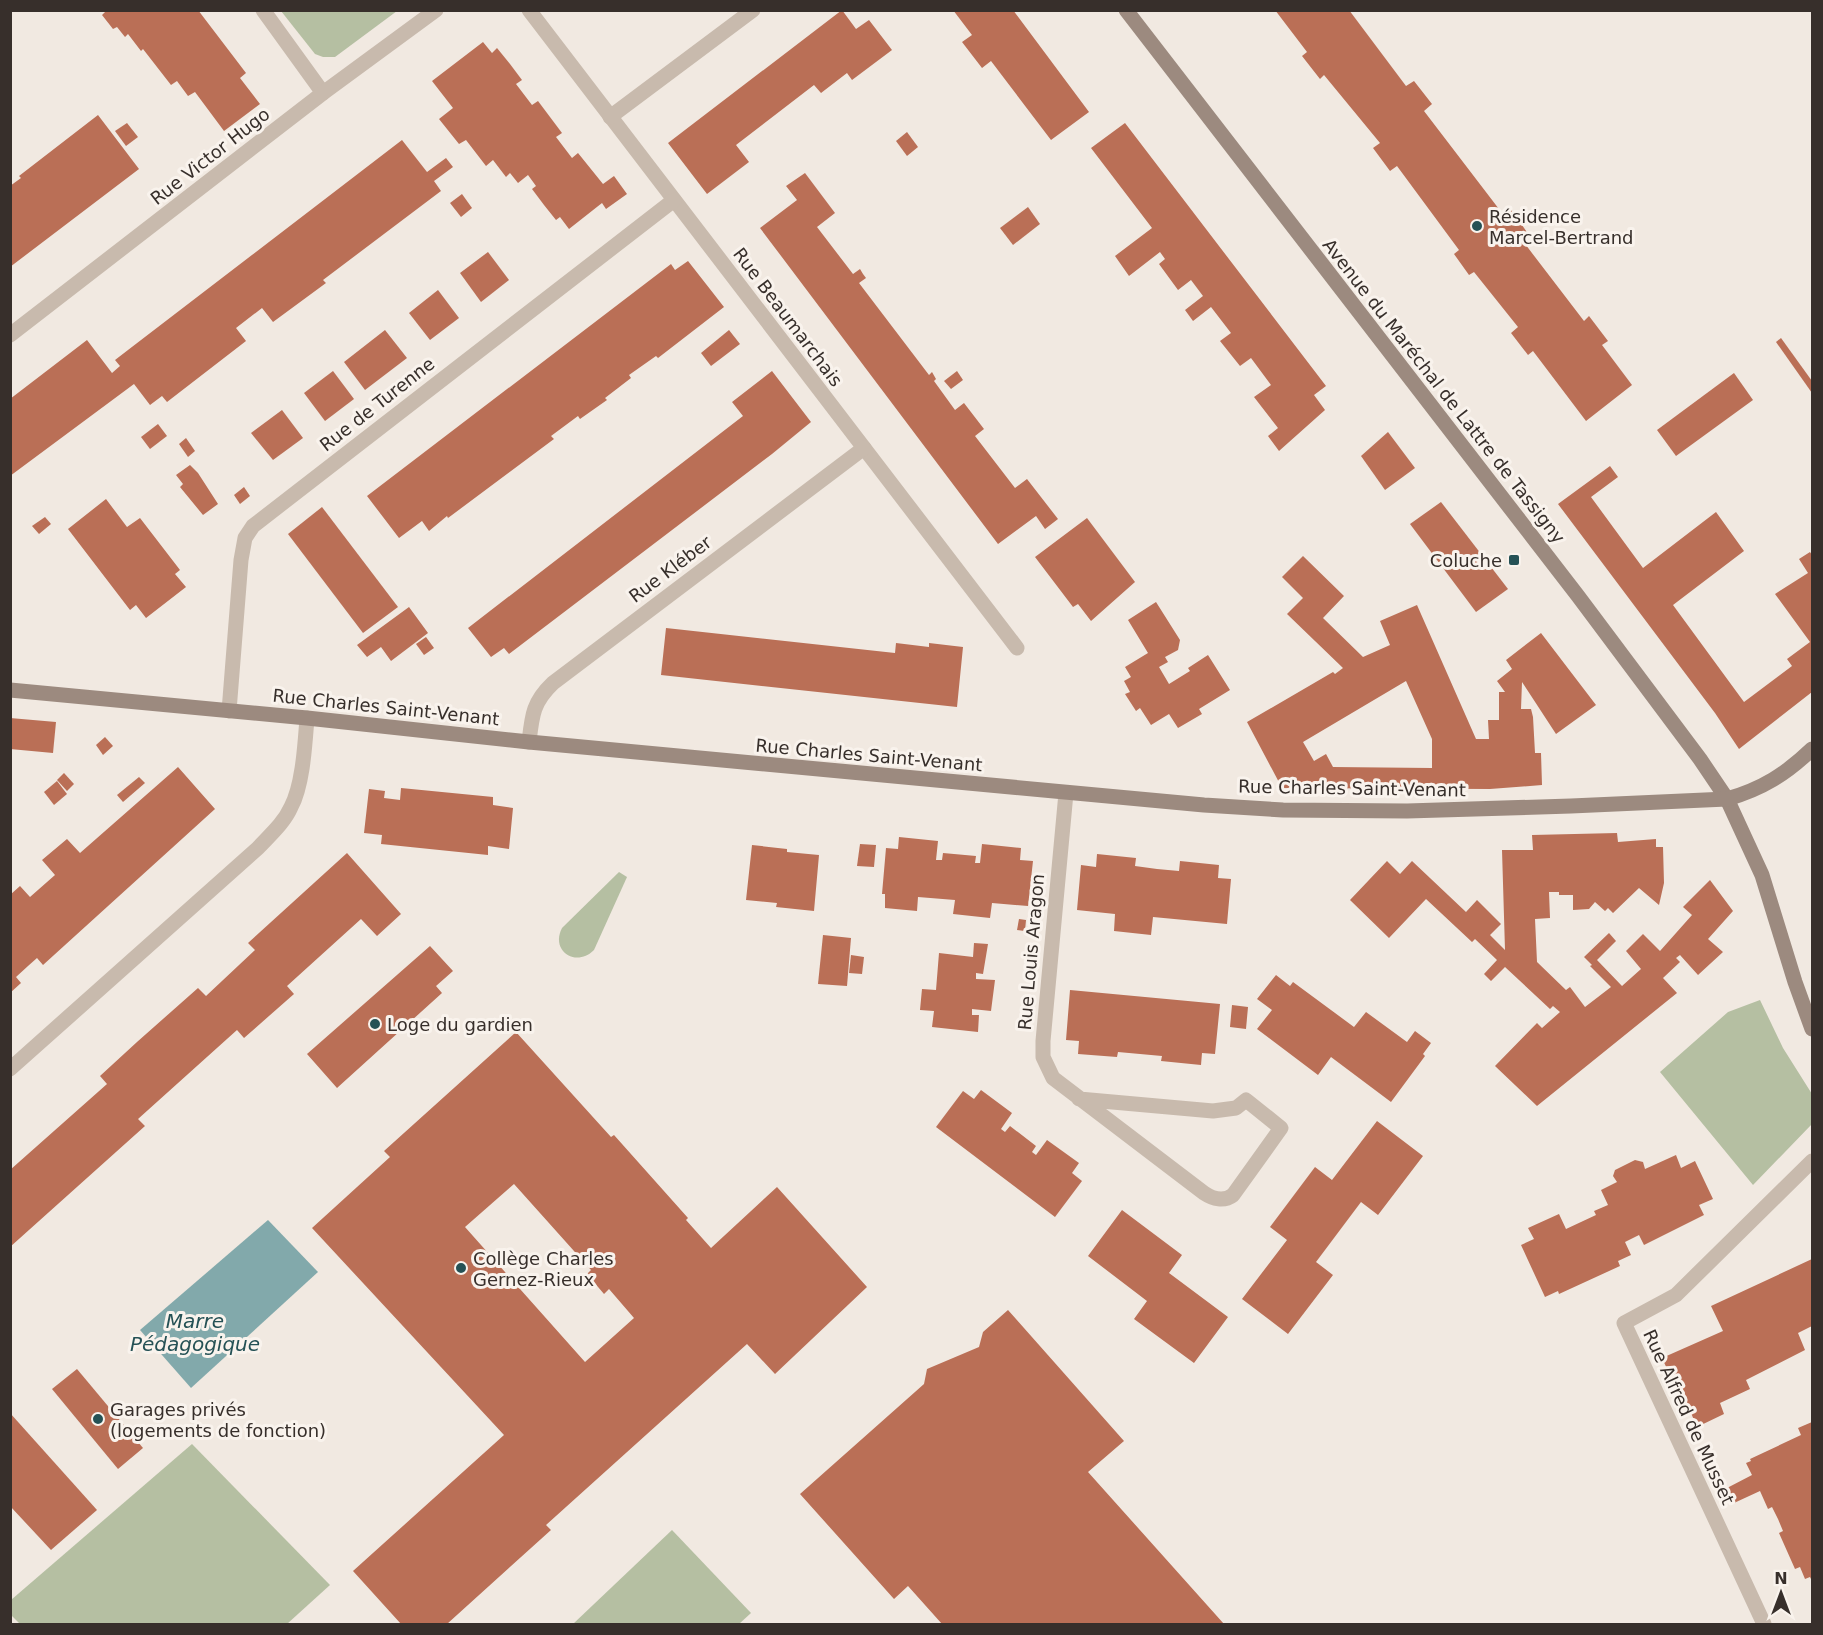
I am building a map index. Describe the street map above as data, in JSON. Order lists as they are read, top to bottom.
{
  "streets": {
    "street": [
      "Rue Victor Hugo",
      "Rue Beaumarchais",
      "Avenue du Maréchal de Lattre de Tassigny",
      "Rue de Turenne",
      "Rue Kléber",
      "Rue Charles Saint-Venant",
      "Rue Louis Aragon",
      "Rue Alfred de Musset"
    ]
  },
  "crossings": [
    ["Rue Beaumarchais", "Rue de Turenne"],
    ["Rue Beaumarchais", "Rue Kléber"],
    ["Avenue du Maréchal de Lattre de Tassigny", "Rue Charles Saint-Venant"],
    ["Rue de Turenne", "Rue Charles Saint-Venant"],
    ["Rue Kléber", "Rue Charles Saint-Venant"],
    ["Rue Charles Saint-Venant", "Rue Louis Aragon"]
  ],
  "water": ["Marre Pédagogique"],
  "places": {
    "other": [
      "Résidence Marcel-Bertrand",
      "Loge du gardien",
      "Collège Charles Gernez-Rieux",
      "Garages privés (logements de fonction)"
    ],
    "transit": ["Coluche"]
  },
  "north": "top"
}
